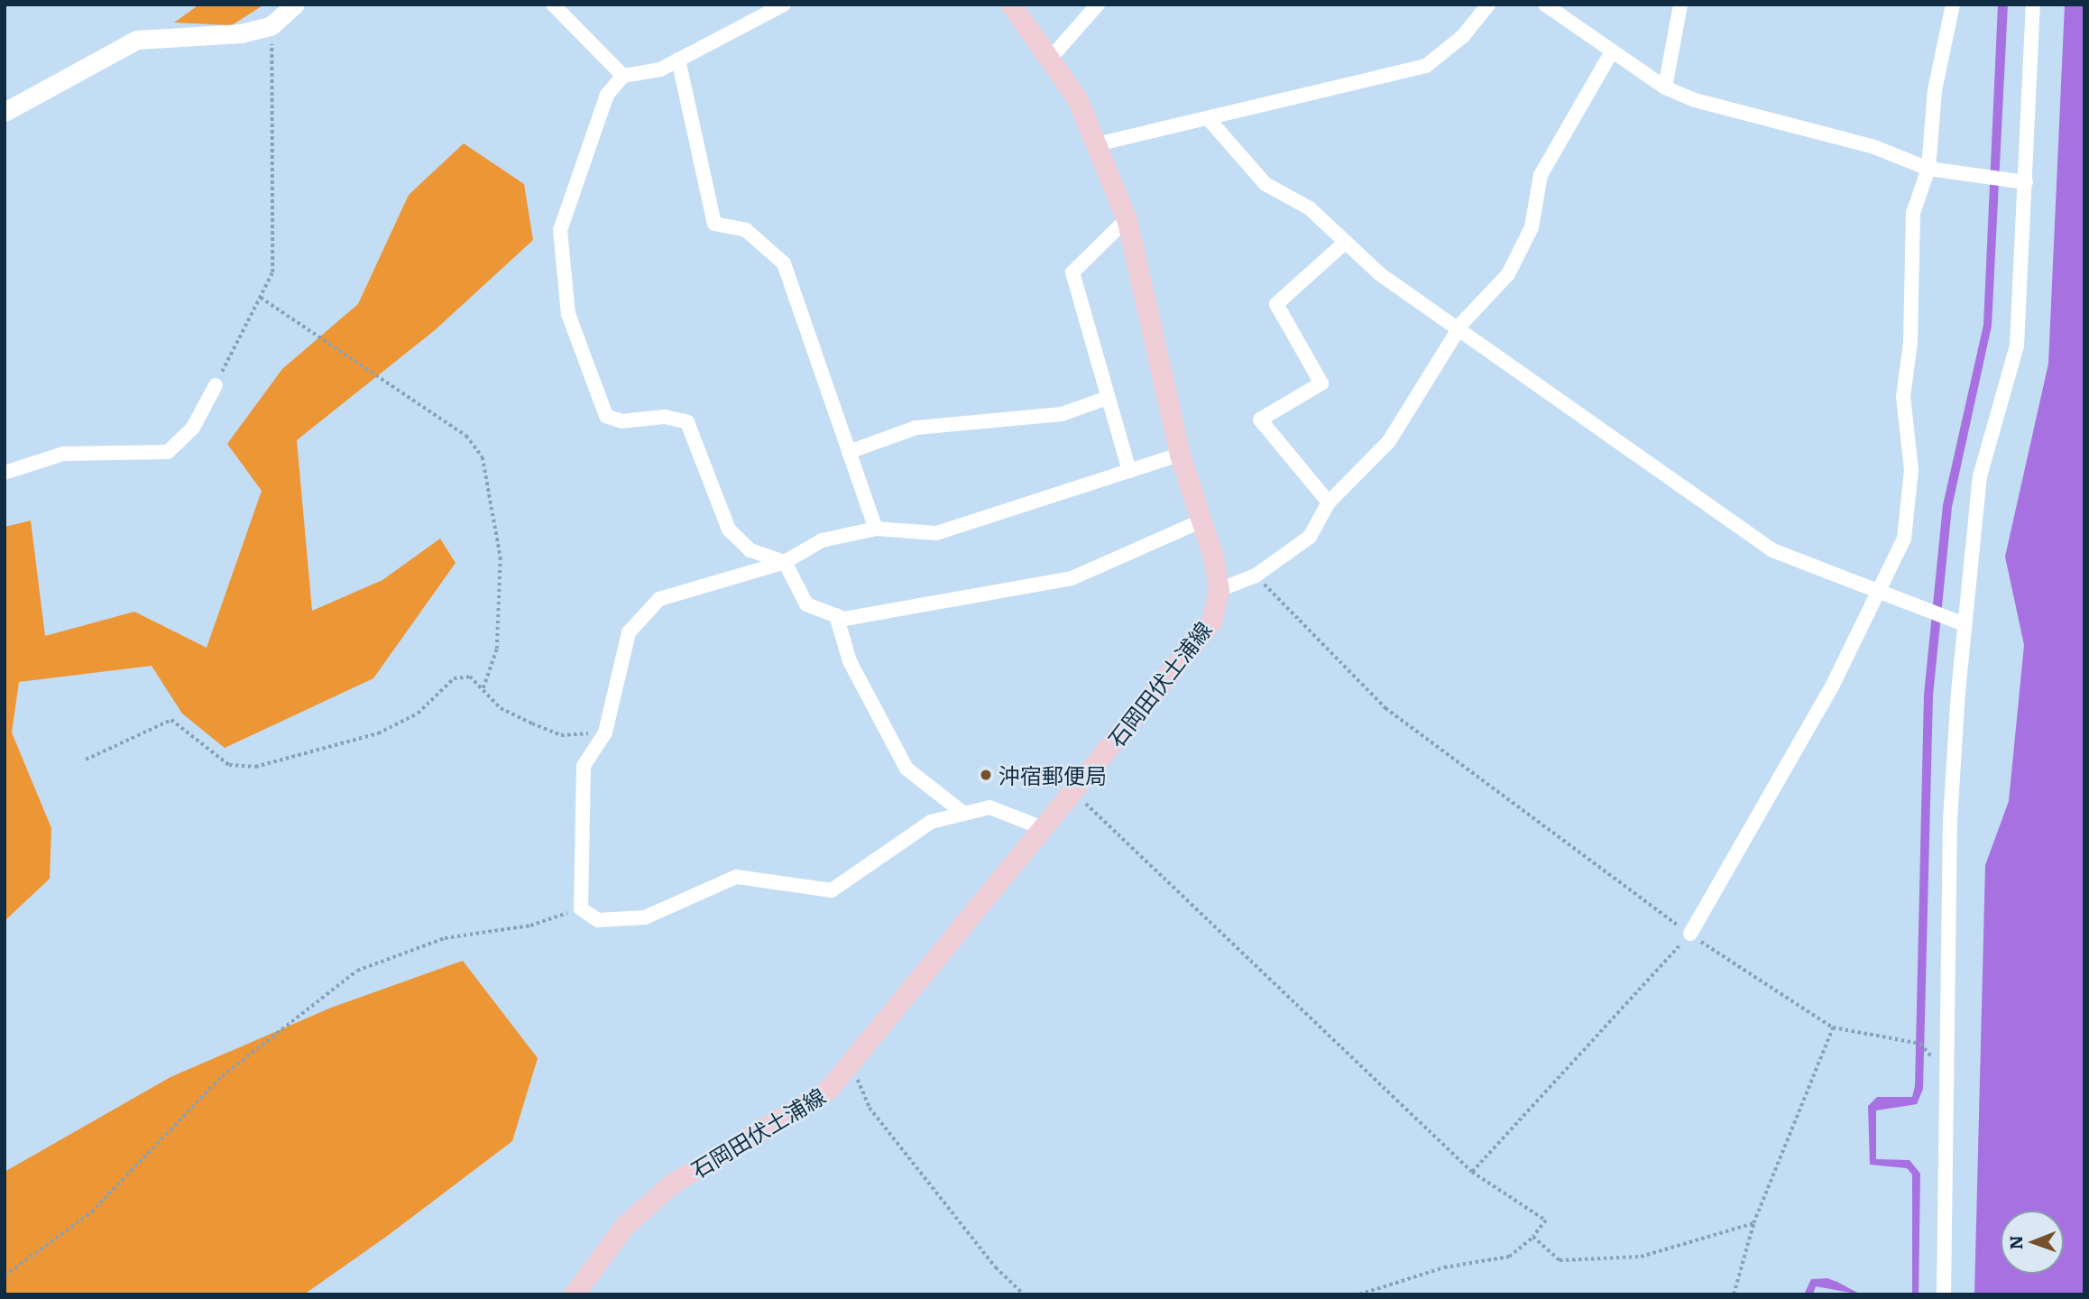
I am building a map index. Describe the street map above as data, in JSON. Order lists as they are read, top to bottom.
{
  "streets": {
    "main road": ["石岡田伏土浦線"]
  },
  "places": ["沖宿郵便局"],
  "north": "left"
}
